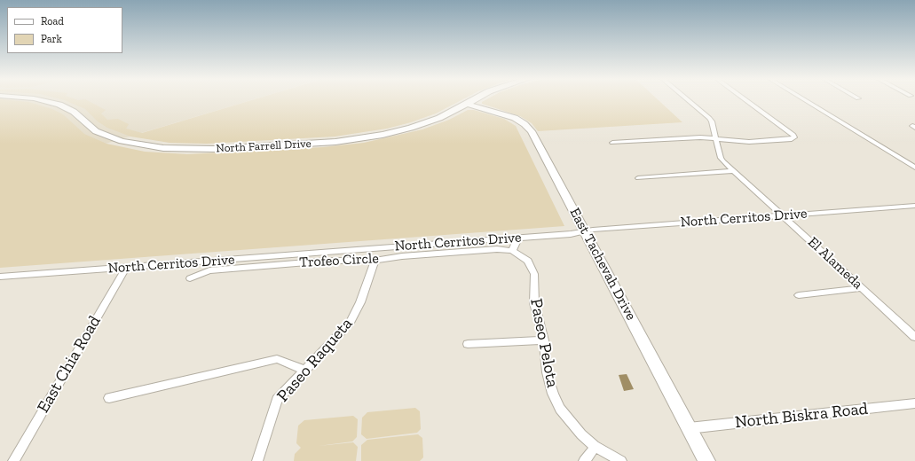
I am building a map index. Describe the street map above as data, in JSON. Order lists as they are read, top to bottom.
{
  "streets": {
    "street": [
      "North Farrell Drive",
      "North Cerritos Drive",
      "Trofeo Circle",
      "El Alameda",
      "East Tachevah Drive",
      "Paseo Pelota",
      "Paseo Raqueta",
      "East Chia Road",
      "North Biskra Road"
    ]
  },
  "crossings": [
    ["North Farrell Drive", "East Tachevah Drive"],
    ["North Cerritos Drive", "El Alameda"],
    ["North Cerritos Drive", "East Tachevah Drive"],
    ["North Cerritos Drive", "East Chia Road"],
    ["Trofeo Circle", "Paseo Pelota"],
    ["Trofeo Circle", "Paseo Raqueta"],
    ["East Tachevah Drive", "North Biskra Road"]
  ],
  "legend": ["Road", "Park"]
}
